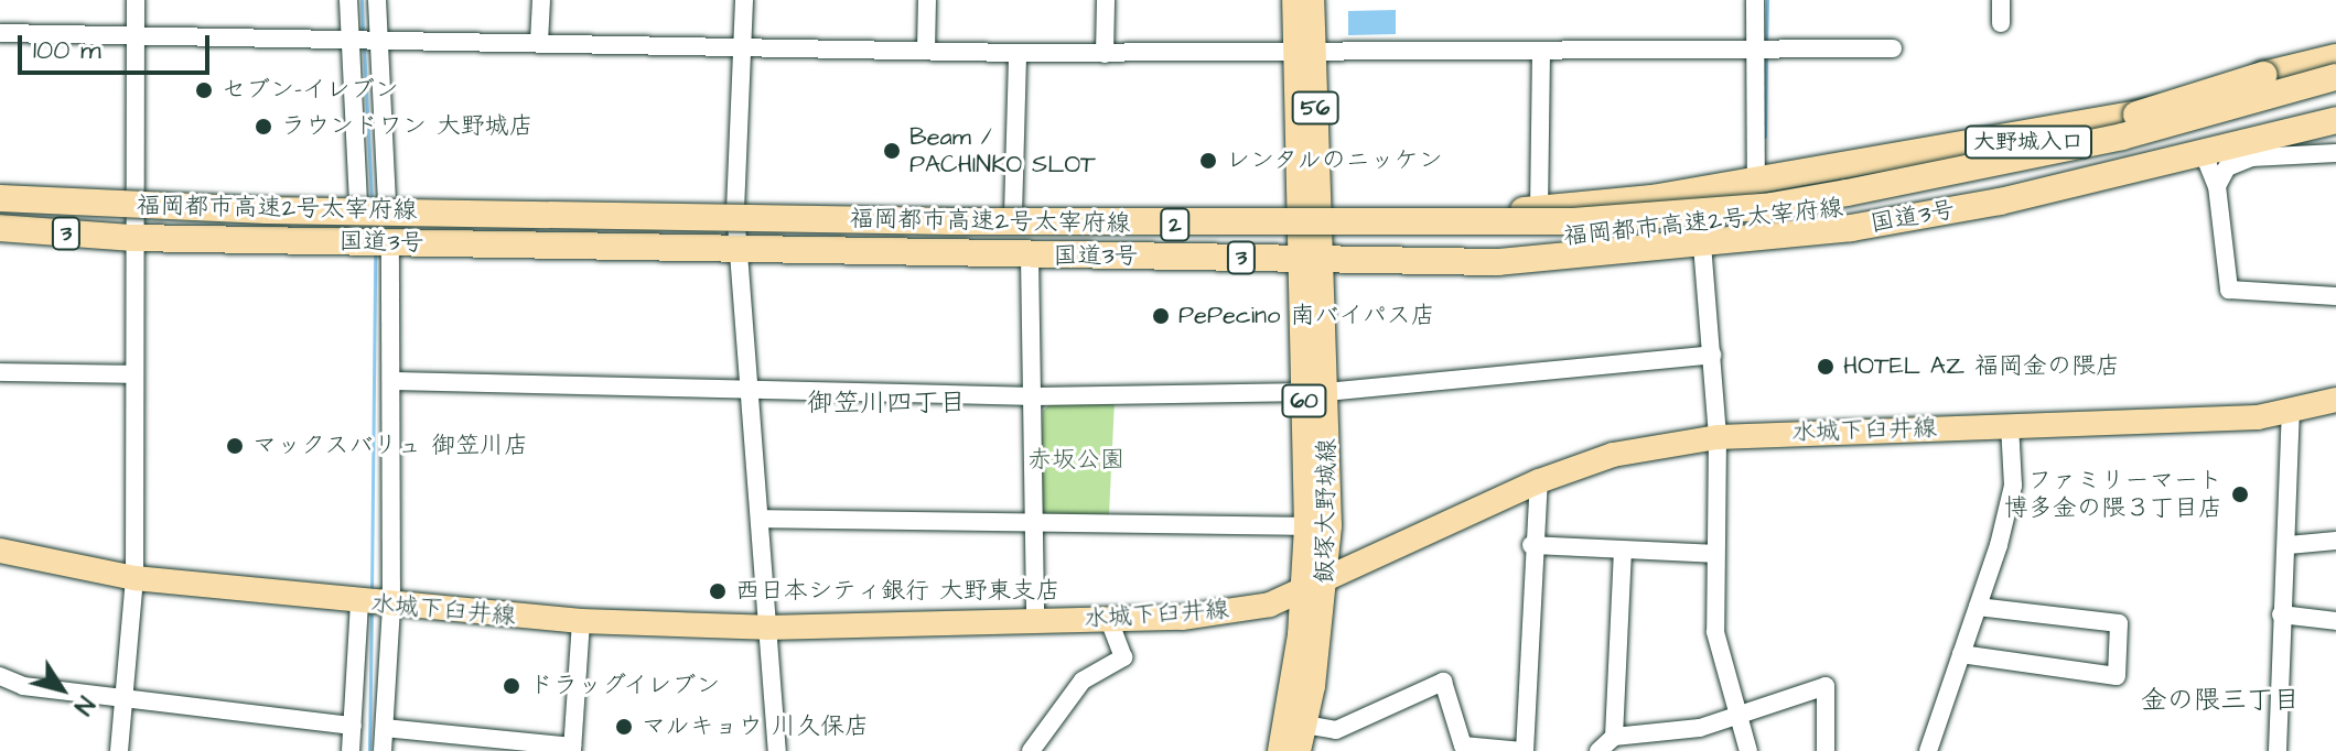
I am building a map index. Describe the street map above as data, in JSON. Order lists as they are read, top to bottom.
{
  "streets": {
    "highway": [
      "大野城入口",
      "福岡都市高速2号太宰府線",
      "国道3号",
      "2",
      "3"
    ],
    "main road": [
      "56",
      "60",
      "水城下臼井線",
      "飯塚大野城線"
    ]
  },
  "crossings": [
    ["56", "国道3号"],
    ["56", "飯塚大野城線"],
    ["大野城入口", "国道3号"],
    ["福岡都市高速2号太宰府線", "国道3号"],
    ["国道3号", "飯塚大野城線"],
    ["水城下臼井線", "飯塚大野城線"]
  ],
  "districts": ["御笠川四丁目", "金の隈三丁目"],
  "parks": ["赤坂公園"],
  "places": [
    "セブン-イレブン",
    "ラウンドワン 大野城店",
    "Beam / PACHINKO SLOT",
    "レンタルのニッケン",
    "PePecino 南バイパス店",
    "HOTEL AZ 福岡金の隈店",
    "マックスバリュ 御笠川店",
    "ファミリーマート 博多金の隈３丁目店",
    "西日本シティ銀行 大野東支店",
    "ドラッグイレブン",
    "マルキョウ 川久保店"
  ],
  "scale_bar": "100 m",
  "north": "bottom right"
}
